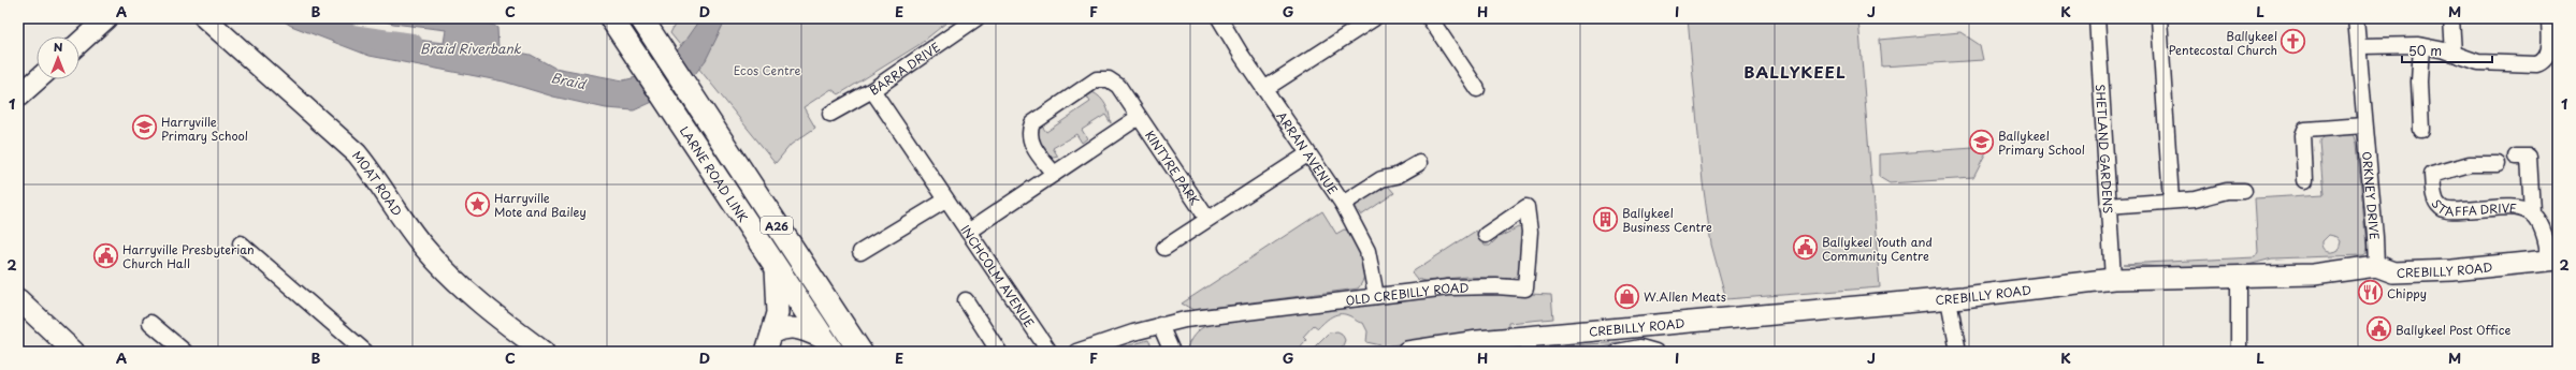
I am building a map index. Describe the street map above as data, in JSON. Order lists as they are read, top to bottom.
{
  "streets": {
    "main road": ["LARNE ROAD LINK", "A26"],
    "street": [
      "BARRA DRIVE",
      "SHETLAND GARDENS",
      "ARRAN AVENUE",
      "KINTYRE PARK",
      "MOAT ROAD",
      "ORKNEY DRIVE",
      "STAFFA DRIVE",
      "CREBILLY ROAD",
      "INCHCOLM AVENUE",
      "OLD CREBILLY ROAD"
    ]
  },
  "crossings": [
    ["BARRA DRIVE", "INCHCOLM AVENUE"],
    ["SHETLAND GARDENS", "CREBILLY ROAD"],
    ["ARRAN AVENUE", "KINTYRE PARK"],
    ["ARRAN AVENUE", "OLD CREBILLY ROAD"],
    ["ORKNEY DRIVE", "CREBILLY ROAD"],
    ["STAFFA DRIVE", "CREBILLY ROAD"]
  ],
  "districts": ["BALLYKEEL"],
  "water": ["Braid Riverbank", "Braid"],
  "parks": ["Ecos Centre"],
  "places": {
    "church": ["Ballykeel Pentecostal Church"],
    "school or university": ["Harryville Primary School", "Ballykeel Primary School"],
    "place": ["Harryville Mote and Bailey"],
    "building": ["Ballykeel Business Centre"],
    "public building": ["Ballykeel Youth and Community Centre", "Harryville Presbyterian Church Hall", "Ballykeel Post Office"],
    "restaurant": ["Chippy"],
    "shop": ["W.Allen Meats"]
  },
  "scale_bar": "50 m",
  "north": "top",
  "grid": {
    "columns": [
      "A",
      "B",
      "C",
      "D",
      "E",
      "F",
      "G",
      "H",
      "I",
      "J",
      "K",
      "L",
      "M"
    ],
    "rows": ["1", "2"]
  }
}
